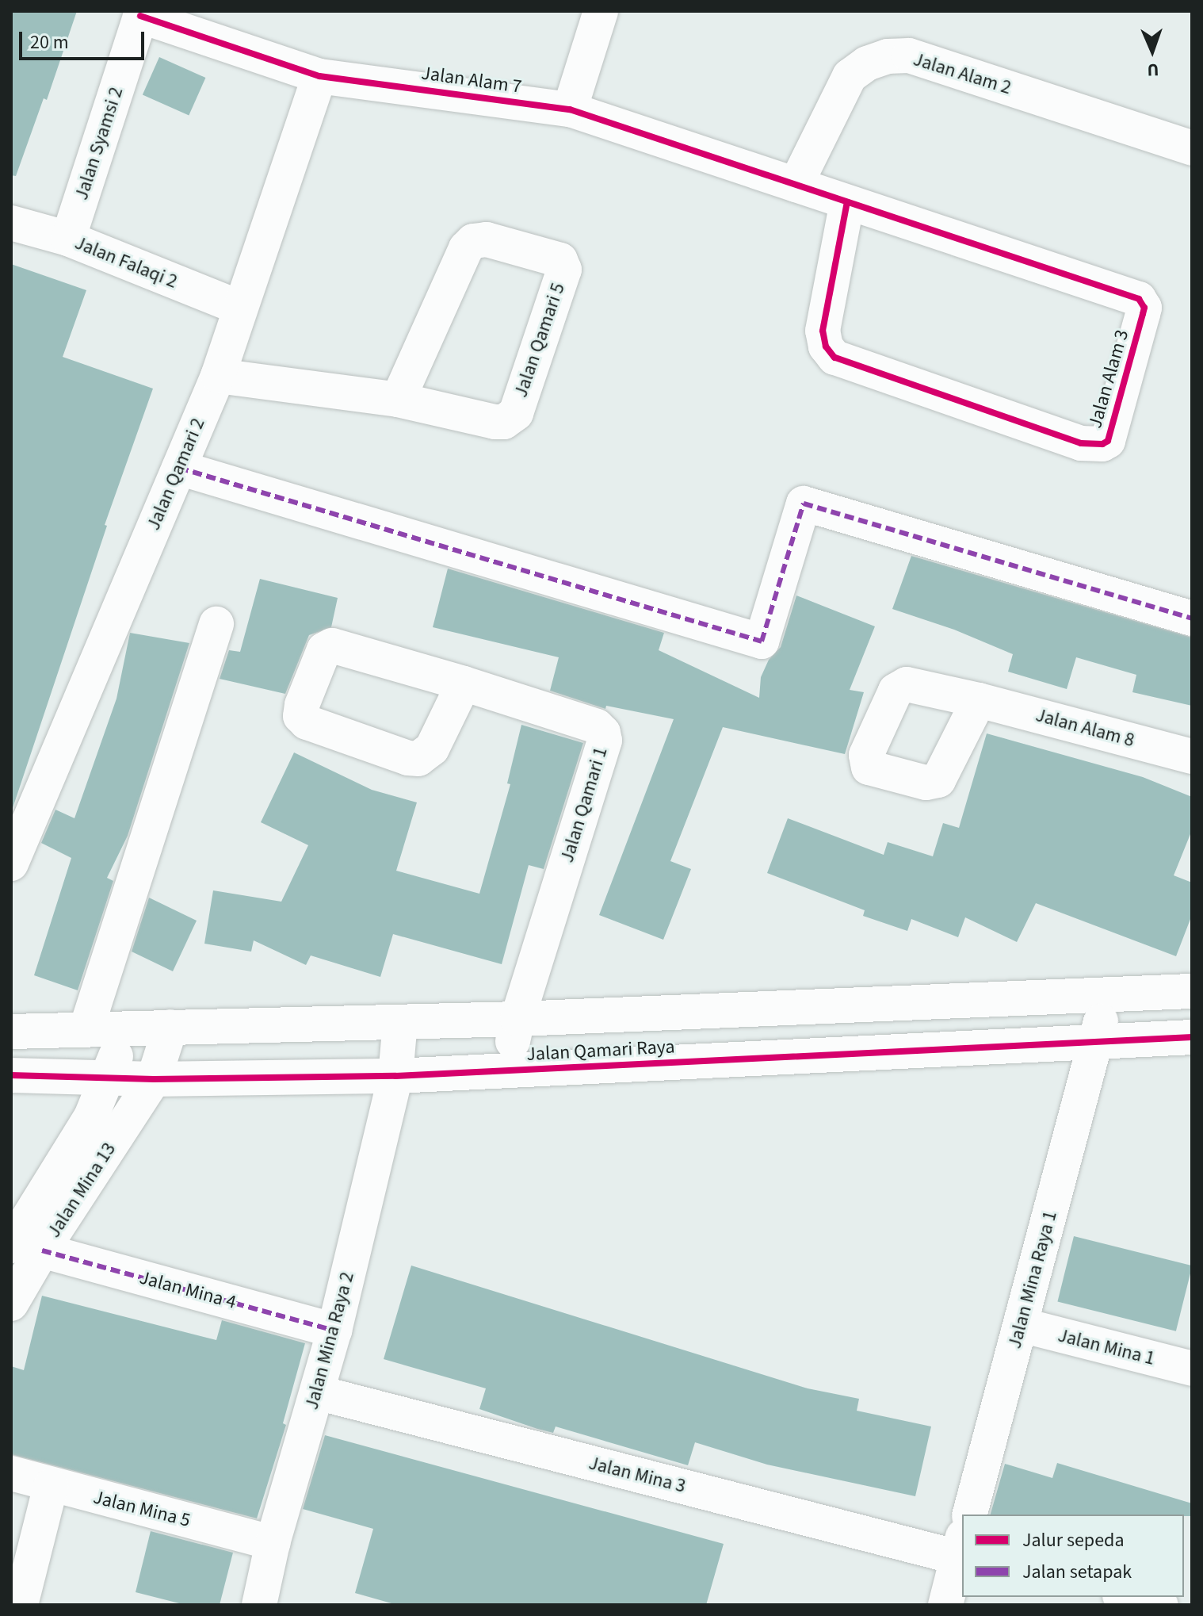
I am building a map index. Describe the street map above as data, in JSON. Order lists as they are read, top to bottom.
{
  "streets": {
    "street": [
      "Jalan Alam 2",
      "Jalan Alam 7",
      "Jalan Syamsi 2",
      "Jalan Falaqi 2",
      "Jalan Qamari 5",
      "Jalan Alam 3",
      "Jalan Qamari 2",
      "Jalan Alam 8",
      "Jalan Qamari 1",
      "Jalan Qamari Raya",
      "Jalan Mina 13",
      "Jalan Mina Raya 1",
      "Jalan Mina 4",
      "Jalan Mina Raya 2",
      "Jalan Mina 1",
      "Jalan Mina 3",
      "Jalan Mina 5"
    ]
  },
  "crossings": [
    ["Jalan Alam 2", "Jalan Alam 7"],
    ["Jalan Alam 2", "Jalan Alam 3"],
    ["Jalan Alam 7", "Jalan Syamsi 2"],
    ["Jalan Alam 7", "Jalan Alam 3"],
    ["Jalan Alam 7", "Jalan Qamari 2"],
    ["Jalan Syamsi 2", "Jalan Falaqi 2"],
    ["Jalan Falaqi 2", "Jalan Qamari 2"],
    ["Jalan Qamari 5", "Jalan Qamari 2"],
    ["Jalan Qamari 1", "Jalan Qamari Raya"],
    ["Jalan Qamari Raya", "Jalan Mina 13"],
    ["Jalan Qamari Raya", "Jalan Mina Raya 1"],
    ["Jalan Qamari Raya", "Jalan Mina Raya 2"],
    ["Jalan Mina 13", "Jalan Mina 4"],
    ["Jalan Mina Raya 1", "Jalan Mina 1"],
    ["Jalan Mina 4", "Jalan Mina Raya 2"],
    ["Jalan Mina Raya 2", "Jalan Mina 3"],
    ["Jalan Mina Raya 2", "Jalan Mina 5"]
  ],
  "legend": ["Jalur sepeda", "Jalan setapak"],
  "scale_bar": "20 m",
  "north": "bottom"
}
